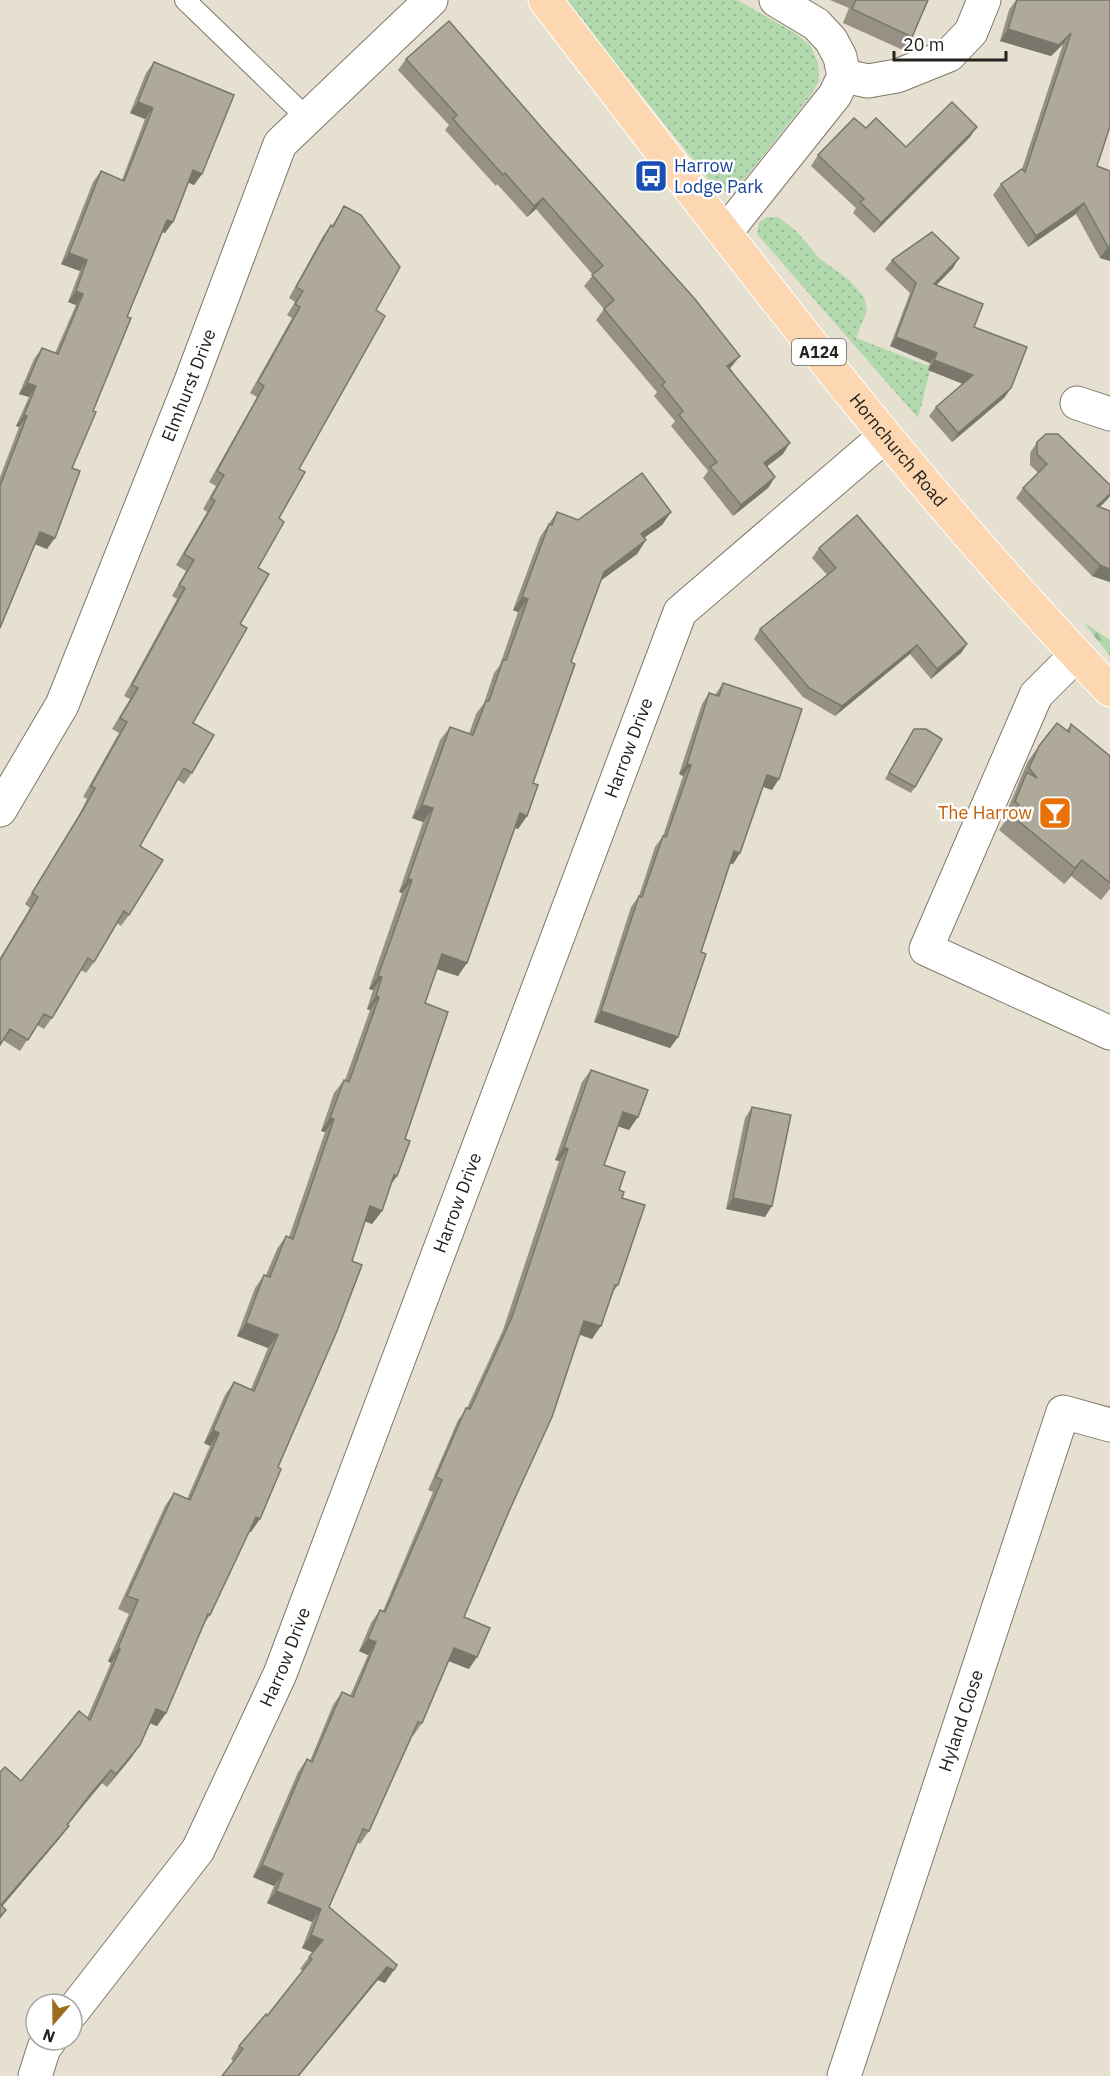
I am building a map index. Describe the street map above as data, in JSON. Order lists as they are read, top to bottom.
{
  "streets": {
    "main road": ["A124", "Hornchurch Road"],
    "street": ["Elmhurst Drive", "Harrow Drive", "Hyland Close"]
  },
  "crossings": [
    ["Hornchurch Road", "Harrow Drive"]
  ],
  "places": {
    "bus stop": ["Harrow Lodge Park"],
    "bar": ["The Harrow"]
  },
  "scale_bar": "20 m",
  "north": "bottom"
}
